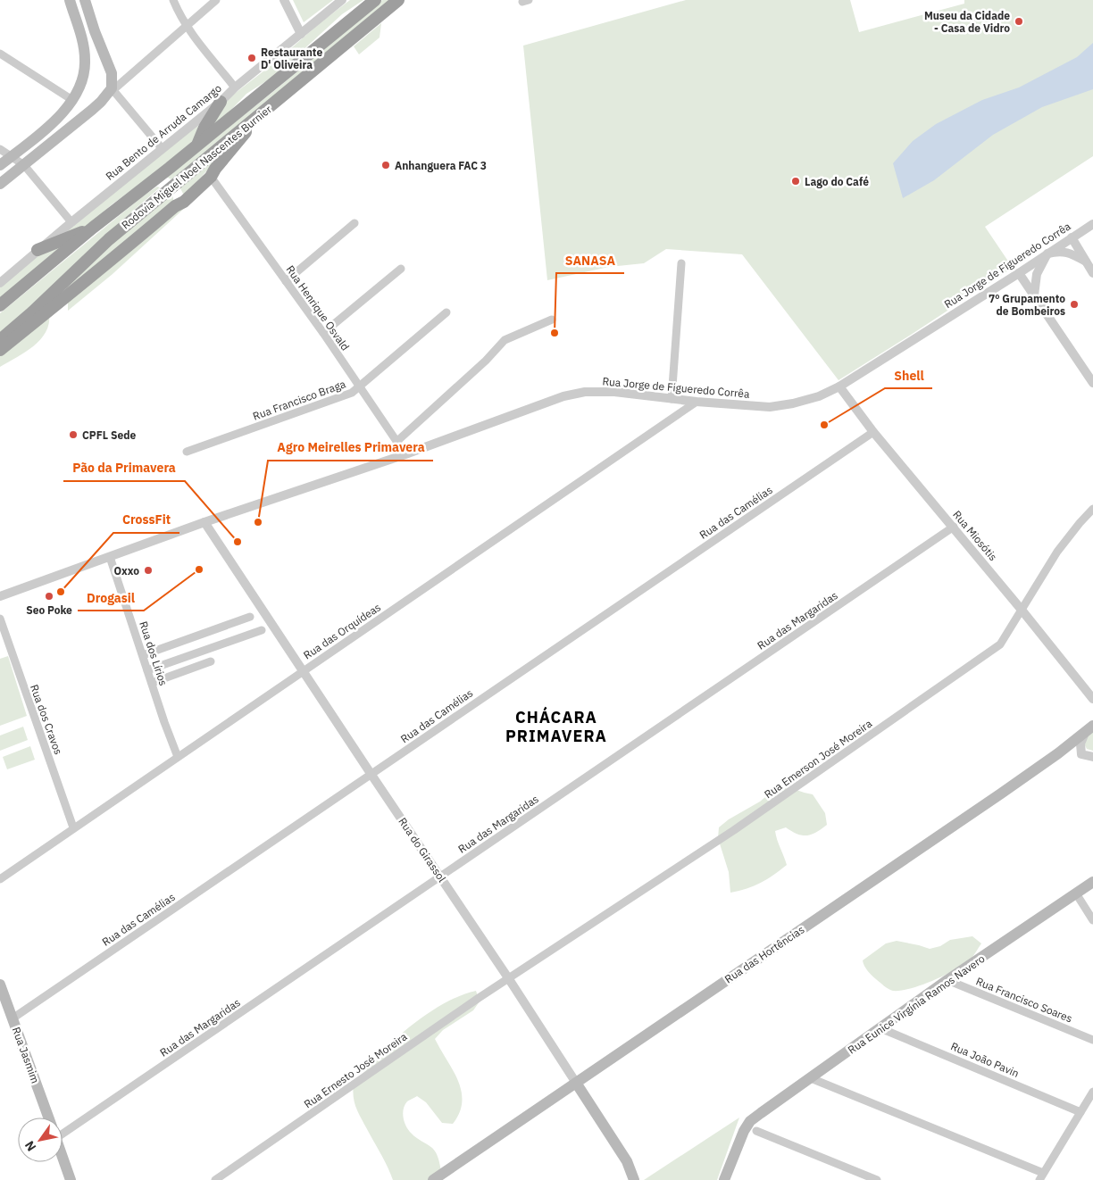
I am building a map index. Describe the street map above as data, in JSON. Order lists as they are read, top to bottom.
{
  "streets": {
    "highway": ["Rodovia Miguel Noel Nascentes Burnier"],
    "main road": [
      "Rua do Girassol",
      "Rua das Hortências",
      "Rua Eunice Virgínia Ramos Navero",
      "Rua Jasmim"
    ],
    "street": [
      "Rua Bento de Arruda Camargo",
      "Rua Jorge de Figueredo Corrêa",
      "Rua Henrique Osvald",
      "Rua Francisco Braga",
      "Rua das Camélias",
      "Rua Miosótis",
      "Rua das Margaridas",
      "Rua das Orquídeas",
      "Rua dos Lírios",
      "Rua dos Cravos",
      "Rua Emerson José Moreira",
      "Rua Francisco Soares",
      "Rua João Pavin",
      "Rua Ernesto José Moreira"
    ]
  },
  "crossings": [
    ["Rua Jorge de Figueredo Corrêa", "Rua Henrique Osvald"],
    ["Rua Jorge de Figueredo Corrêa", "Rua Miosótis"],
    ["Rua Jorge de Figueredo Corrêa", "Rua das Orquídeas"],
    ["Rua Jorge de Figueredo Corrêa", "Rua dos Lírios"],
    ["Rua Jorge de Figueredo Corrêa", "Rua do Girassol"],
    ["Rua Henrique Osvald", "Rua Francisco Braga"],
    ["Rua das Camélias", "Rua Miosótis"],
    ["Rua das Camélias", "Rua do Girassol"],
    ["Rua das Camélias", "Rua Jasmim"],
    ["Rua Miosótis", "Rua das Margaridas"],
    ["Rua Miosótis", "Rua Emerson José Moreira"],
    ["Rua das Margaridas", "Rua do Girassol"],
    ["Rua das Orquídeas", "Rua dos Lírios"],
    ["Rua das Orquídeas", "Rua dos Cravos"],
    ["Rua das Orquídeas", "Rua do Girassol"],
    ["Rua Emerson José Moreira", "Rua do Girassol"],
    ["Rua Emerson José Moreira", "Rua Ernesto José Moreira"],
    ["Rua do Girassol", "Rua das Hortências"],
    ["Rua do Girassol", "Rua Ernesto José Moreira"],
    ["Rua Francisco Soares", "Rua Eunice Virgínia Ramos Navero"],
    ["Rua Eunice Virgínia Ramos Navero", "Rua João Pavin"]
  ],
  "districts": ["CHÁCARA PRIMAVERA"],
  "places": [
    "Museu da Cidade - Casa de Vidro",
    "Restaurante D' Oliveira",
    "Anhanguera FAC 3",
    "Lago do Café",
    "7º Grupamento de Bombeiros",
    "SANASA",
    "Shell",
    "CPFL Sede",
    "Agro Meirelles Primavera",
    "Pão da Primavera",
    "Drogasil",
    "Oxxo",
    "CrossFit",
    "Seo Poke"
  ],
  "north": "bottom left"
}
